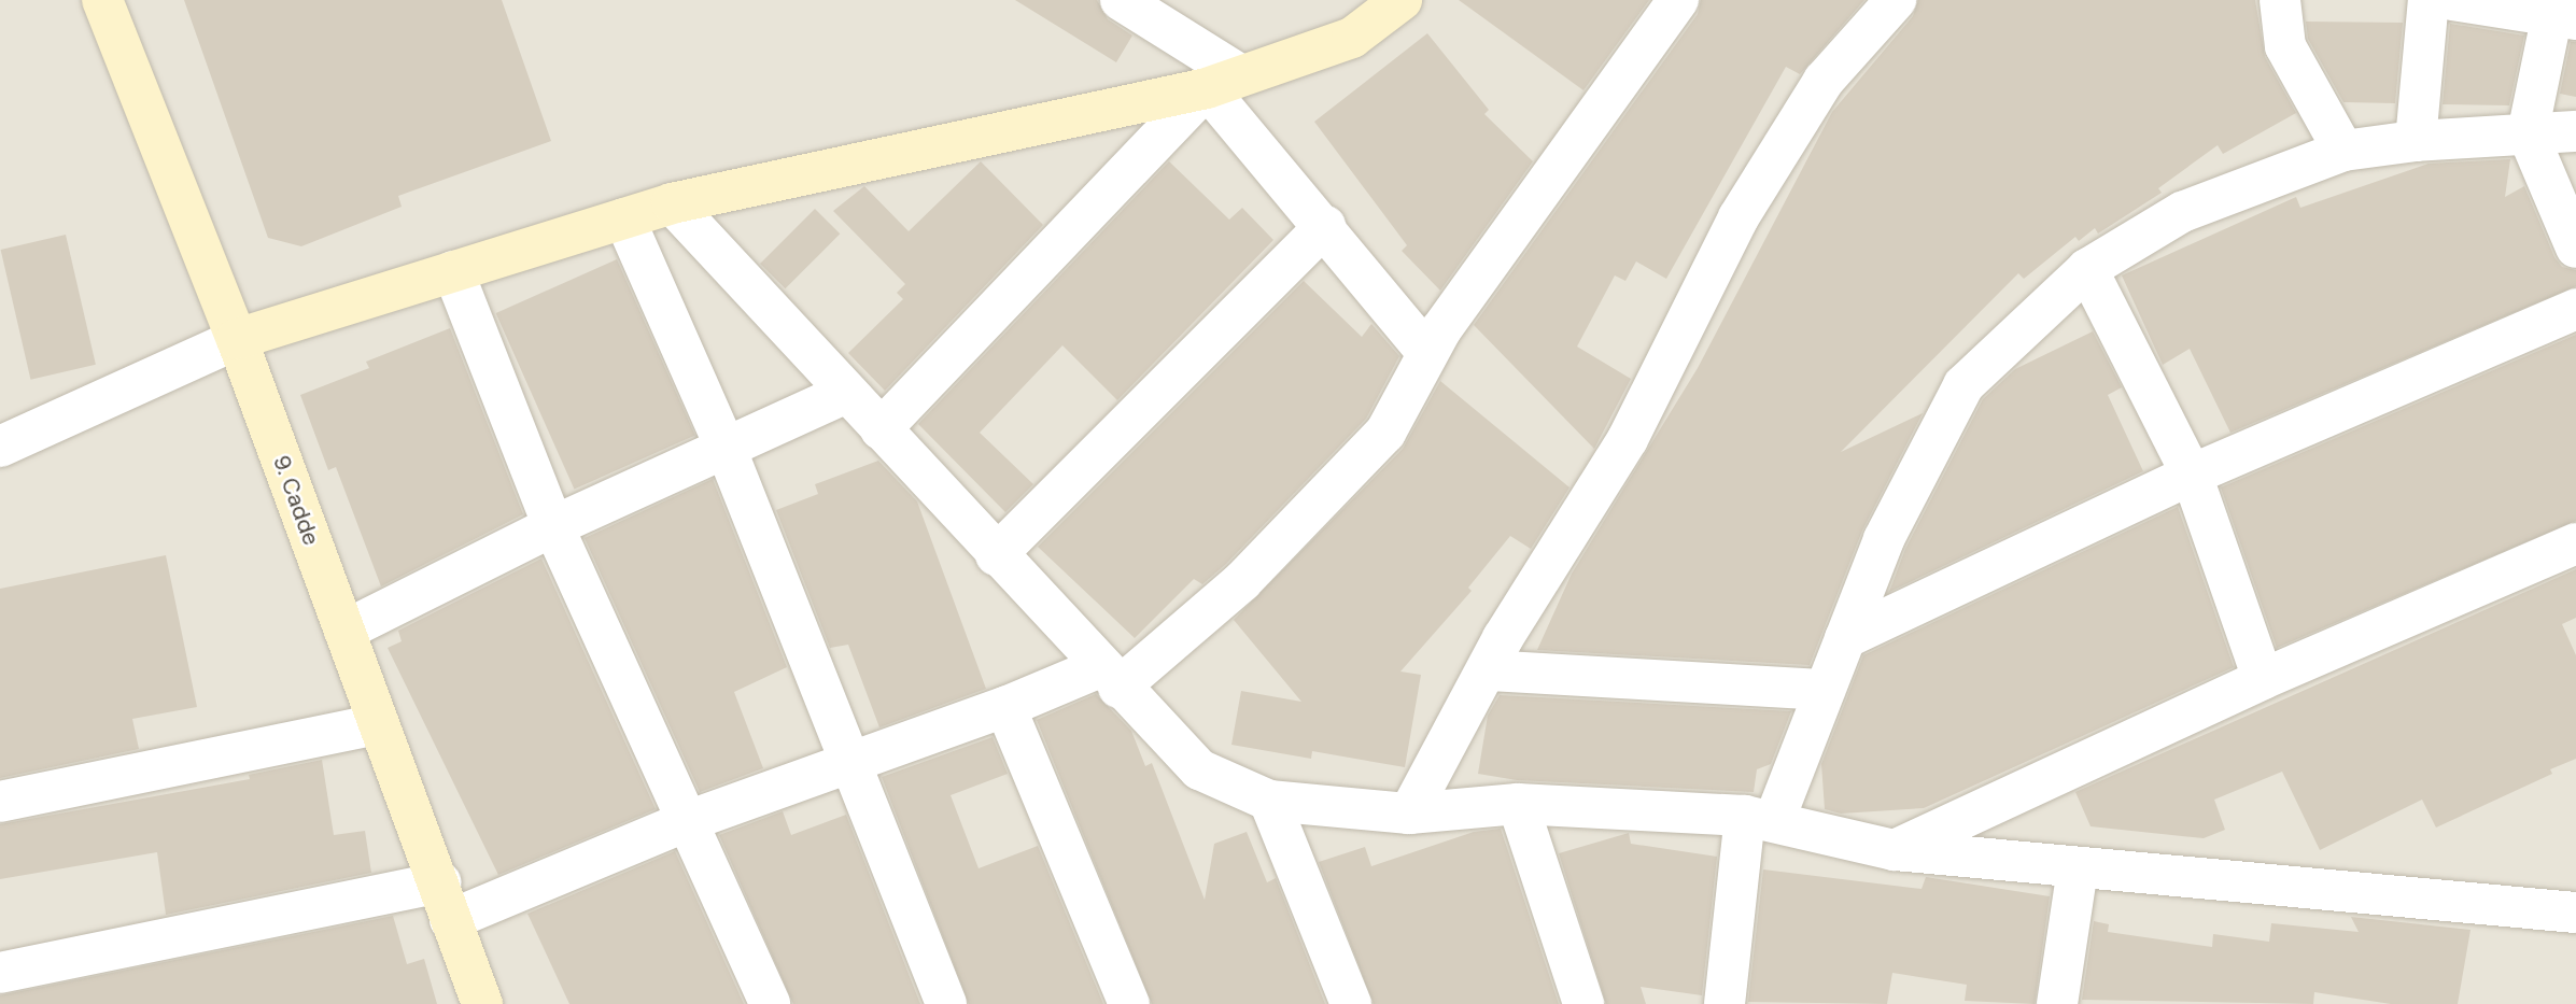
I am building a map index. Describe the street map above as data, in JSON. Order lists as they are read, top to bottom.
{
  "streets": {
    "street": ["9. Cadde"]
  }
}
